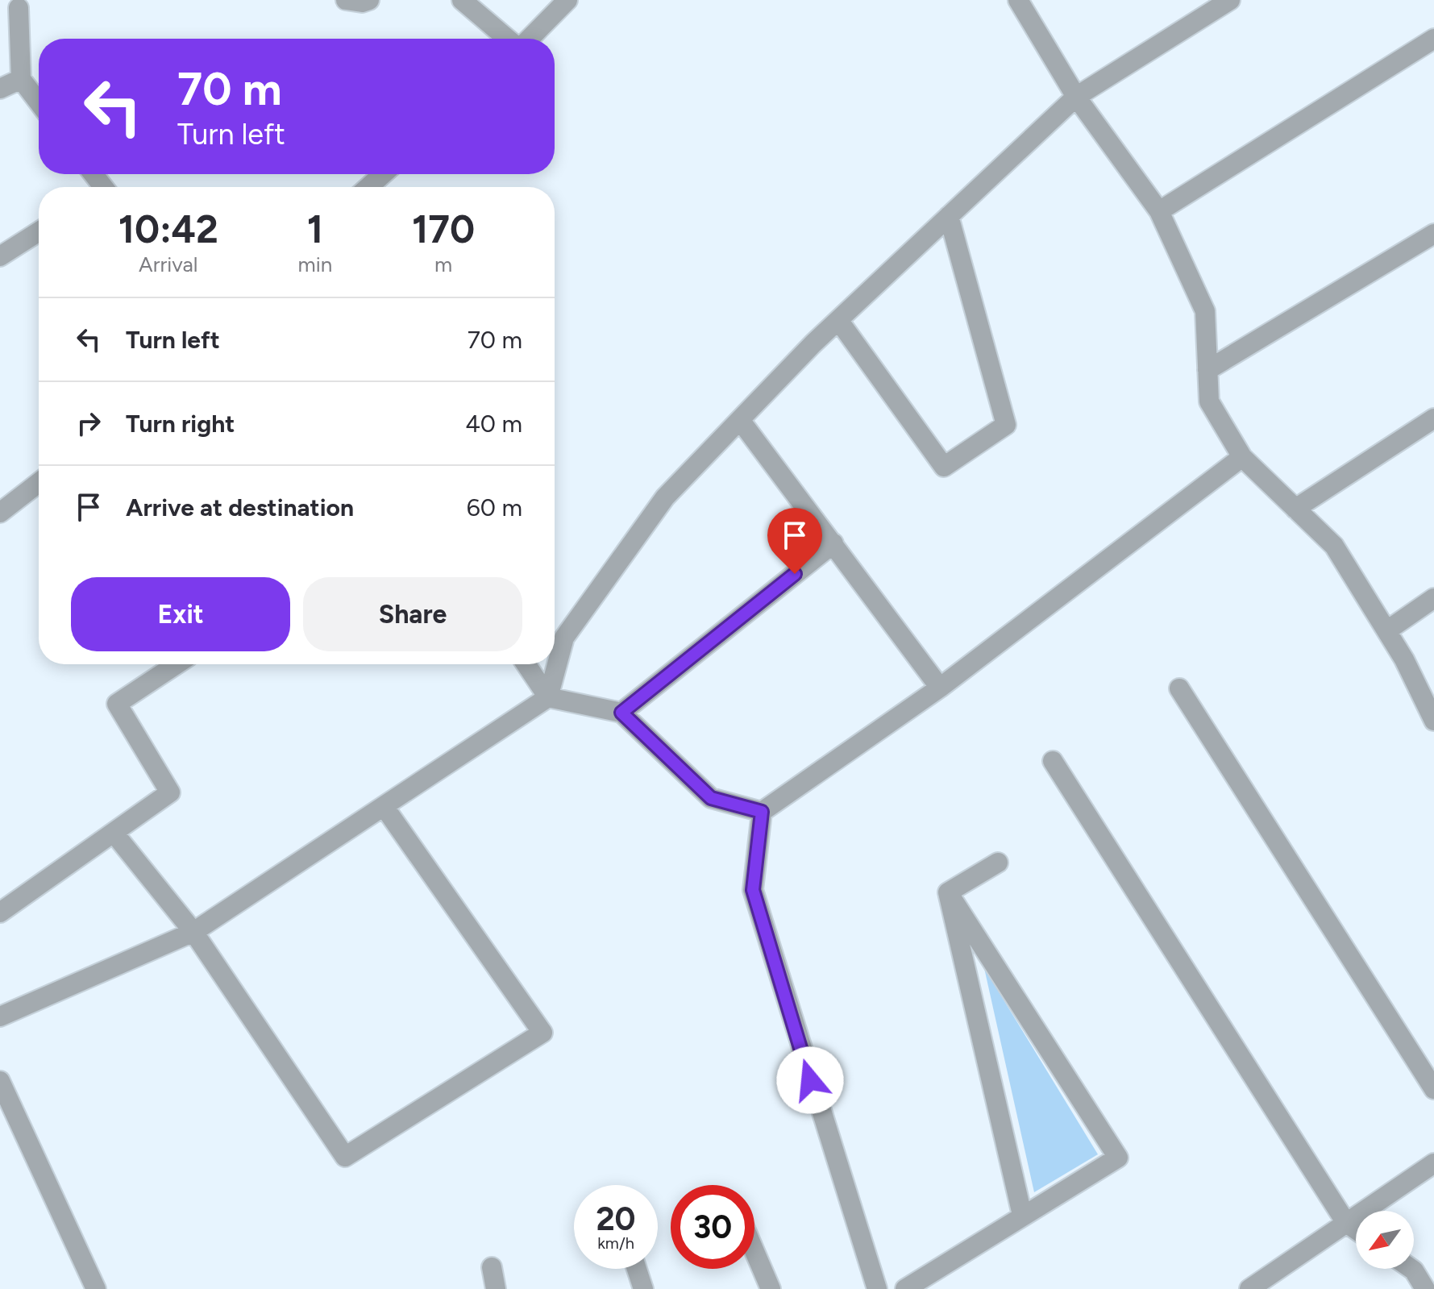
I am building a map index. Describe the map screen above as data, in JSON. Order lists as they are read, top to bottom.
{
  "north": "bottom left",
  "page": {
    "turn": ["70 m", "Turn left"],
    "eta": [
      "10:42",
      "Arrival",
      "1",
      "min",
      "170",
      "m"
    ],
    "list": [
      {
        "name": "Turn left",
        "value": "70 m"
      },
      {
        "name": "Turn right",
        "value": "40 m"
      },
      {
        "name": "Arrive at destination",
        "value": "60 m"
      }
    ],
    "buttons": ["Exit", "Share"],
    "speed": "20 km/h",
    "limit": "30"
  }
}
